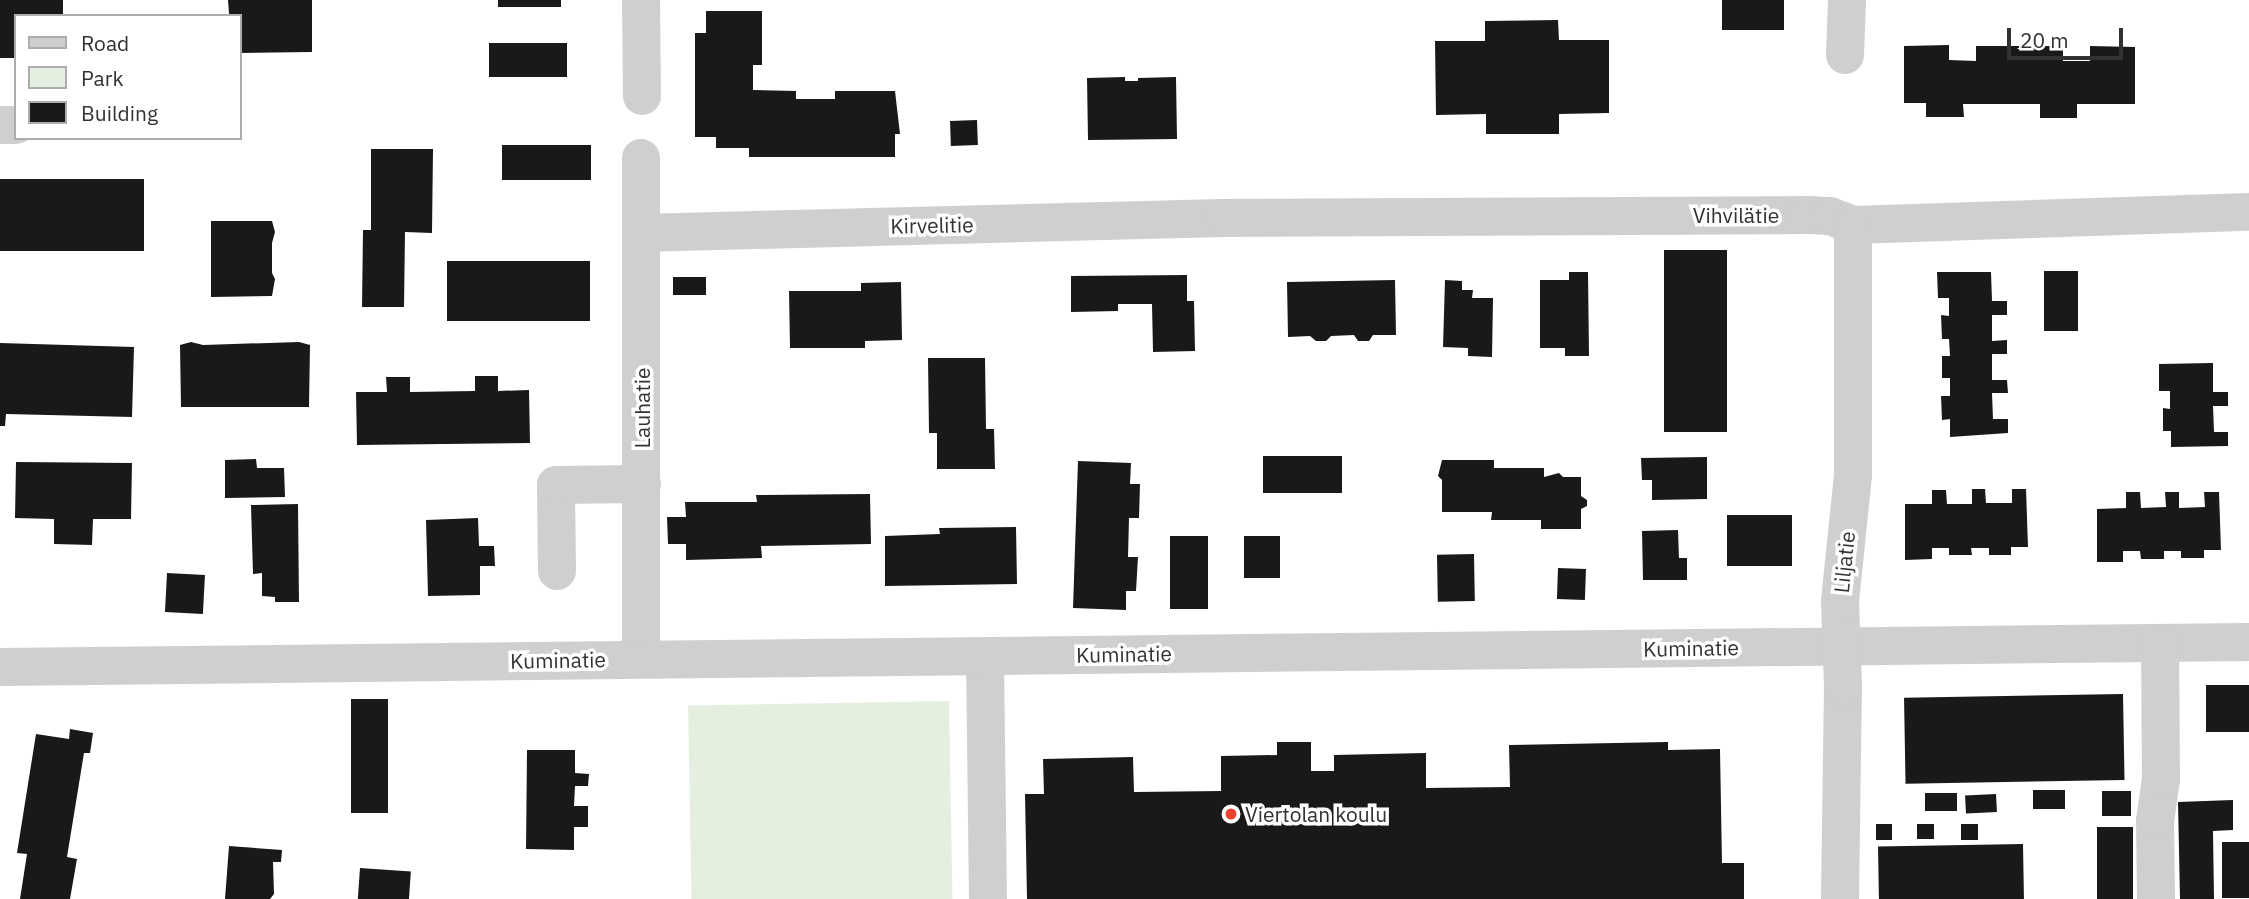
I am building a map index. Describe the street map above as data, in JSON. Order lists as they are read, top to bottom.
{
  "streets": {
    "street": [
      "Vihvilätie",
      "Kirvelitie",
      "Lauhatie",
      "Liljatie",
      "Kuminatie"
    ]
  },
  "crossings": [
    ["Vihvilätie", "Kirvelitie"],
    ["Vihvilätie", "Liljatie"],
    ["Kirvelitie", "Lauhatie"],
    ["Lauhatie", "Kuminatie"],
    ["Liljatie", "Kuminatie"]
  ],
  "places": ["Viertolan koulu"],
  "legend": ["Road", "Park", "Building"],
  "scale_bar": "20 m"
}
